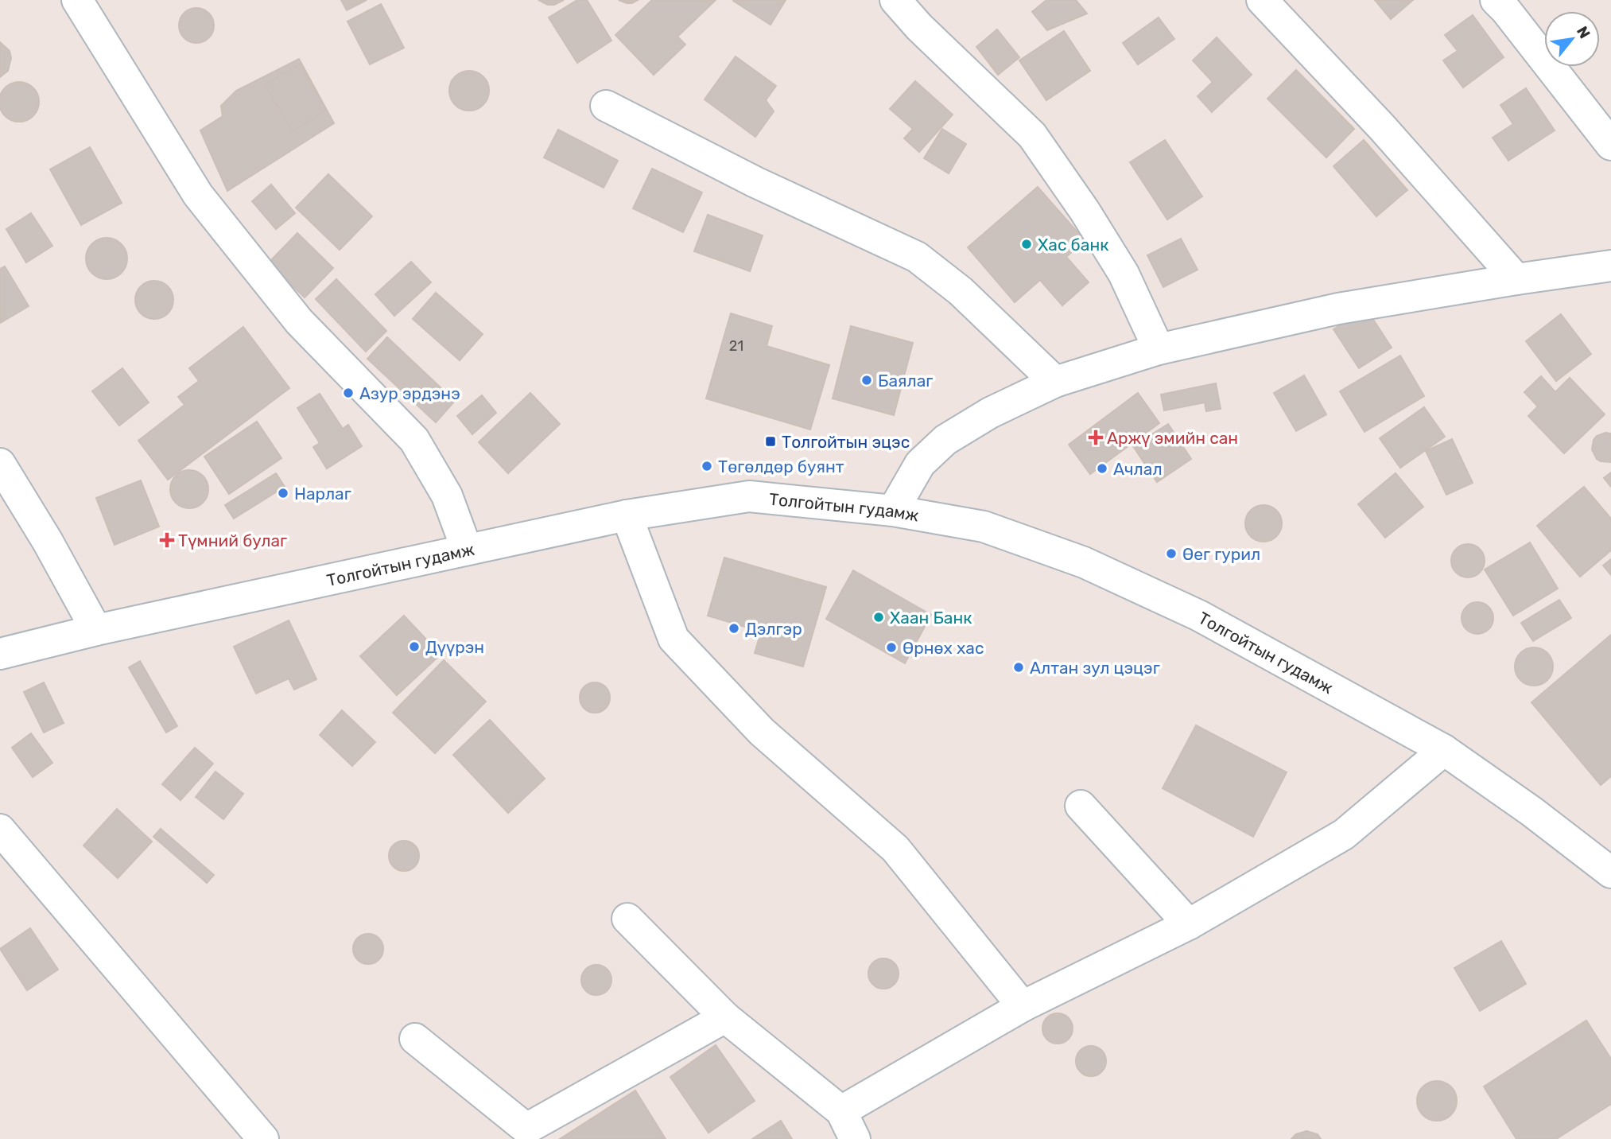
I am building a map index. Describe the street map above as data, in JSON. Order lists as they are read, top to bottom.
{
  "streets": {
    "street": ["Толгойтын гудамж"]
  },
  "places": {
    "other": [
      "Хас банк",
      "Баялаг",
      "Азур эрдэнэ",
      "Төгөлдөр буянт",
      "Ачлал",
      "Нарлаг",
      "Өег гурил",
      "Хаан Банк",
      "Дэлгэр",
      "Дүүрэн",
      "Өрнөх хас",
      "Алтан зул цэцэг"
    ],
    "health": ["Аржү эмийн сан", "Түмний булаг"],
    "transit": ["Толгойтын эцэс"]
  },
  "house_numbers": ["21"],
  "north": "top right"
}
